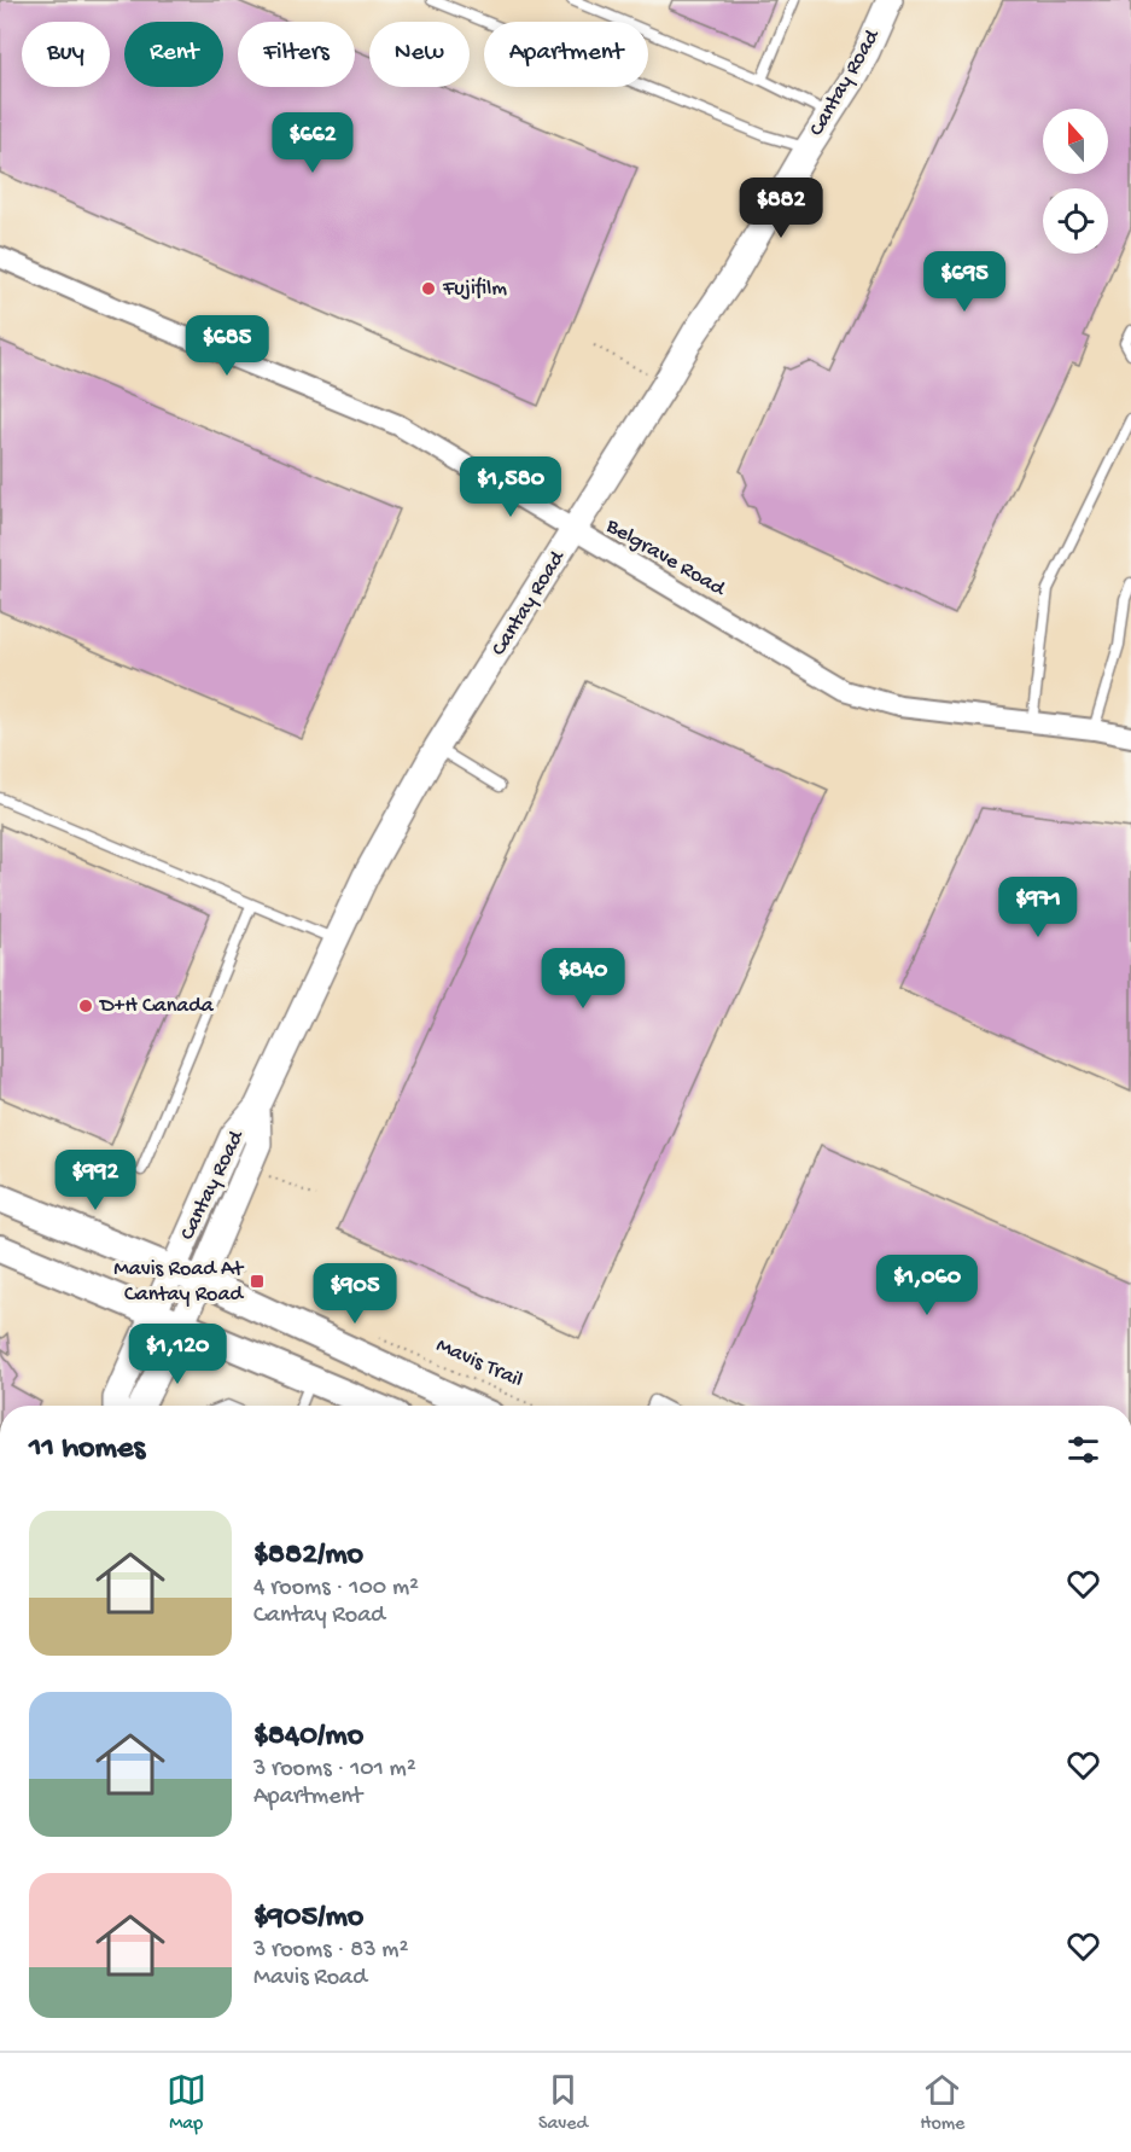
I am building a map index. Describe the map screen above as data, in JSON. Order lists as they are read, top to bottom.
{
  "streets": {
    "street": ["Cantay Road", "Belgrave Road"],
    "path": ["Mavis Trail"]
  },
  "crossings": [
    ["Cantay Road", "Belgrave Road"]
  ],
  "places": {
    "other": ["Fujifilm", "D+H Canada"],
    "transit": ["Mavis Road At Cantay Road"]
  },
  "north": "top",
  "page": {
    "chip": [
      "Buy",
      "Rent",
      "Filters",
      "New",
      "Apartment"
    ],
    "price": [
      "$662",
      "$882",
      "$695",
      "$685",
      "$1,580",
      "$971",
      "$840",
      "$992",
      "$1,060",
      "$905",
      "$1,120"
    ],
    "heading": "11 homes",
    "list": [
      {
        "name": "$882/mo",
        "note": "4 rooms · 100 m² · Cantay Road"
      },
      {
        "name": "$840/mo",
        "note": "3 rooms · 101 m² · Apartment"
      },
      {
        "name": "$905/mo",
        "note": "3 rooms · 83 m² · Mavis Road"
      }
    ],
    "tabs": ["Map", "Saved", "Home"]
  }
}
